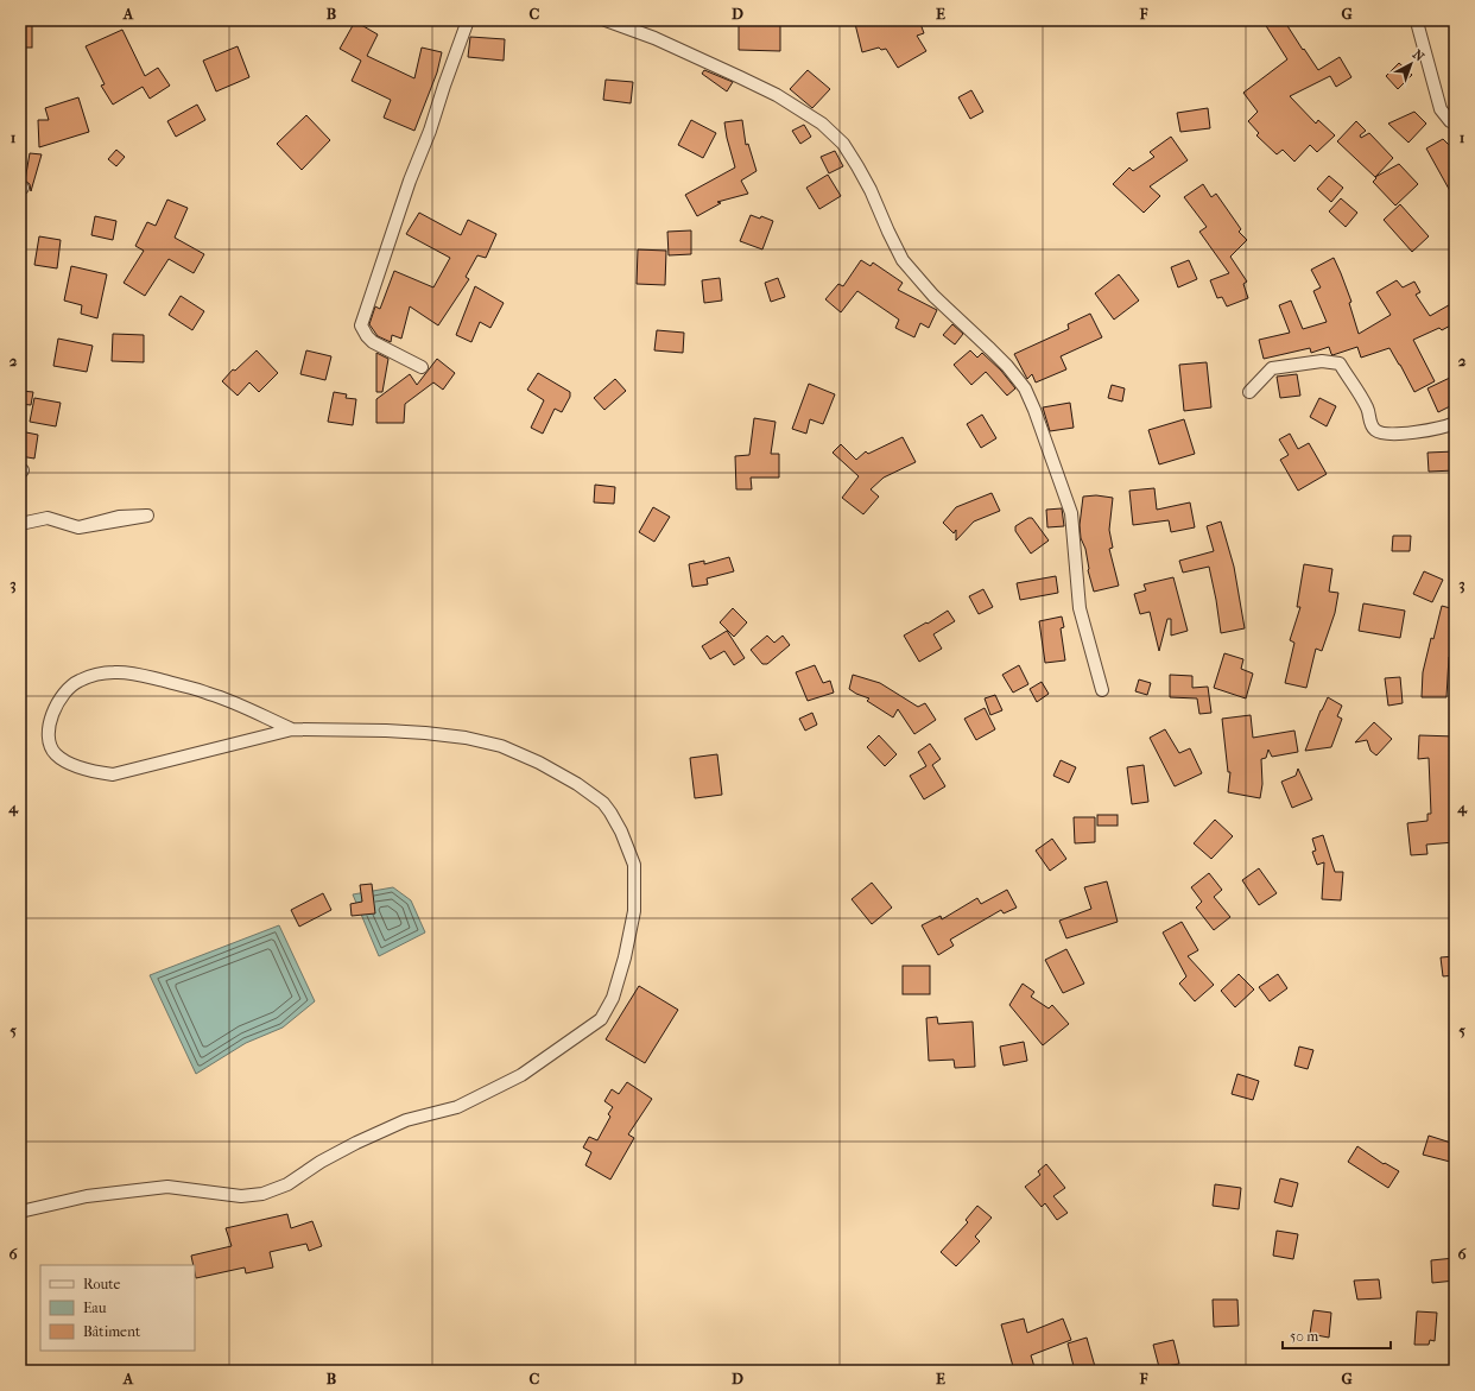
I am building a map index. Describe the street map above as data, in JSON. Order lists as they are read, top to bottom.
{
  "legend": ["Route", "Eau", "Bâtiment"],
  "scale_bar": "50 m",
  "north": "top right",
  "grid": {
    "columns": [
      "A",
      "B",
      "C",
      "D",
      "E",
      "F",
      "G"
    ],
    "rows": [
      "1",
      "2",
      "3",
      "4",
      "5",
      "6"
    ]
  }
}
